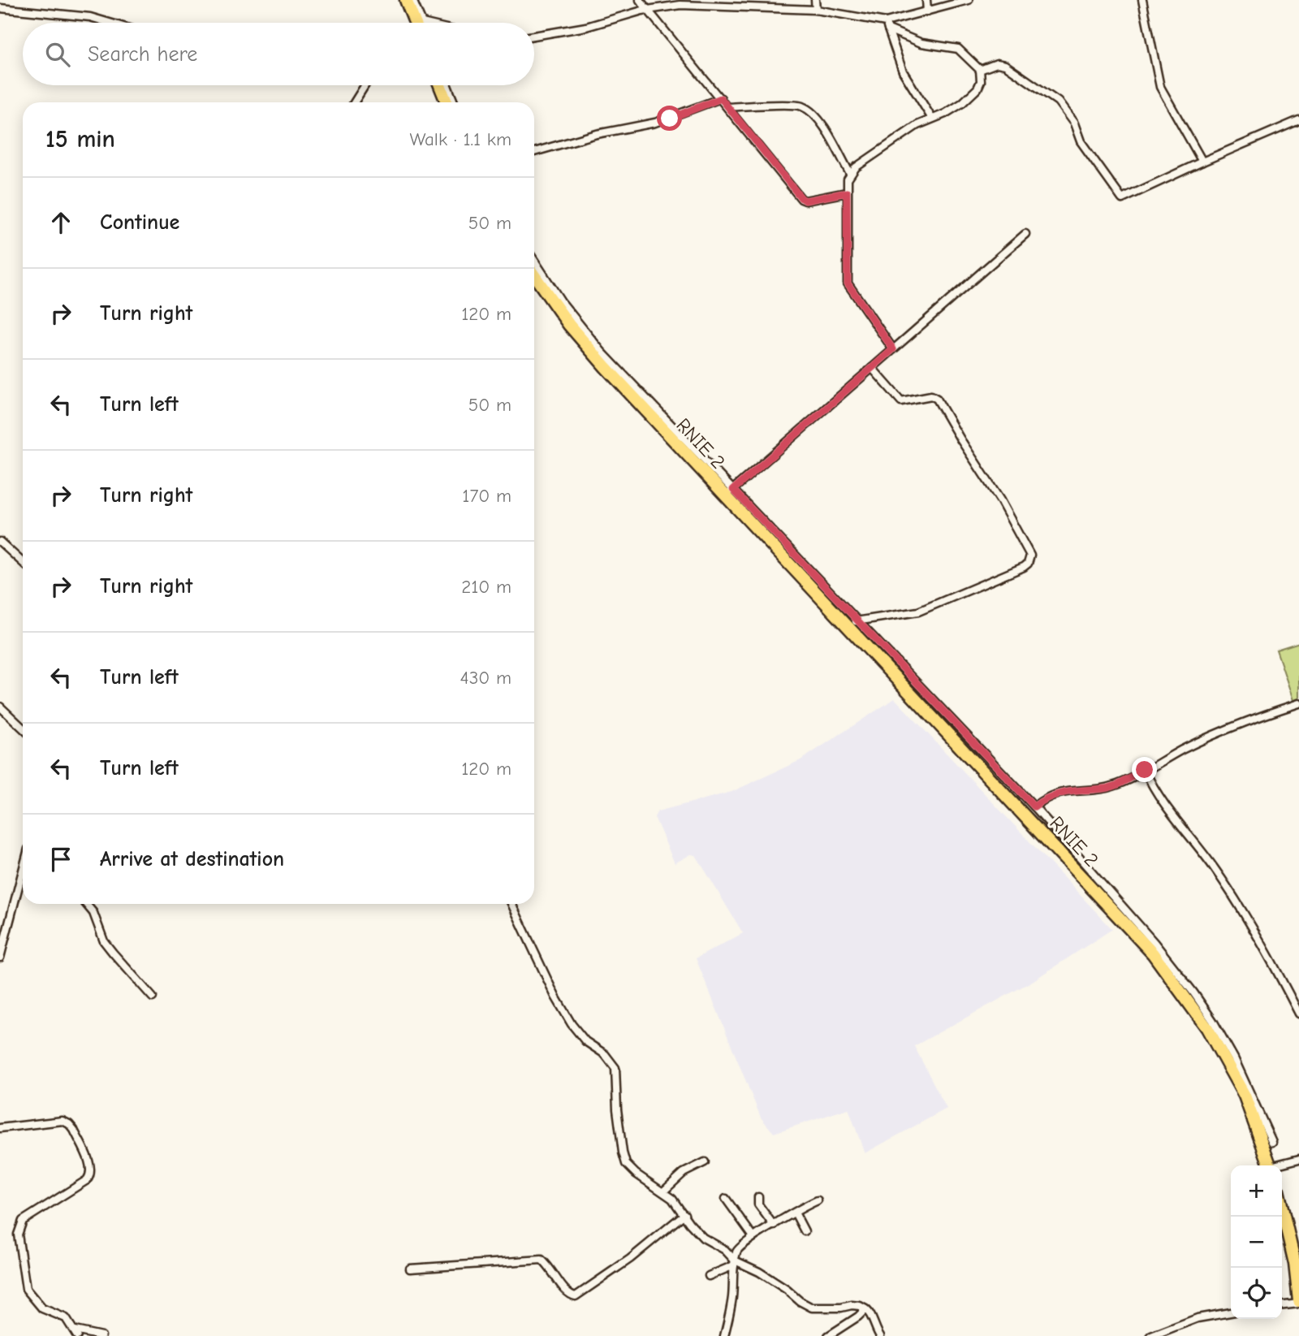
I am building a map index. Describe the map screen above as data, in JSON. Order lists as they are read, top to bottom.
{
  "streets": {
    "highway": ["RNIE 2"]
  },
  "page": {
    "search": "Search here",
    "heading": ["15 min", "Walk · 1.1 km"],
    "list": [
      ["Continue", "50 m"],
      ["Turn right", "120 m"],
      ["Turn left", "50 m"],
      ["Turn right", "170 m"],
      ["Turn right", "210 m"],
      ["Turn left", "430 m"],
      ["Turn left", "120 m"],
      "Arrive at destination"
    ],
    "map_buttons": ["+", "−"]
  }
}
